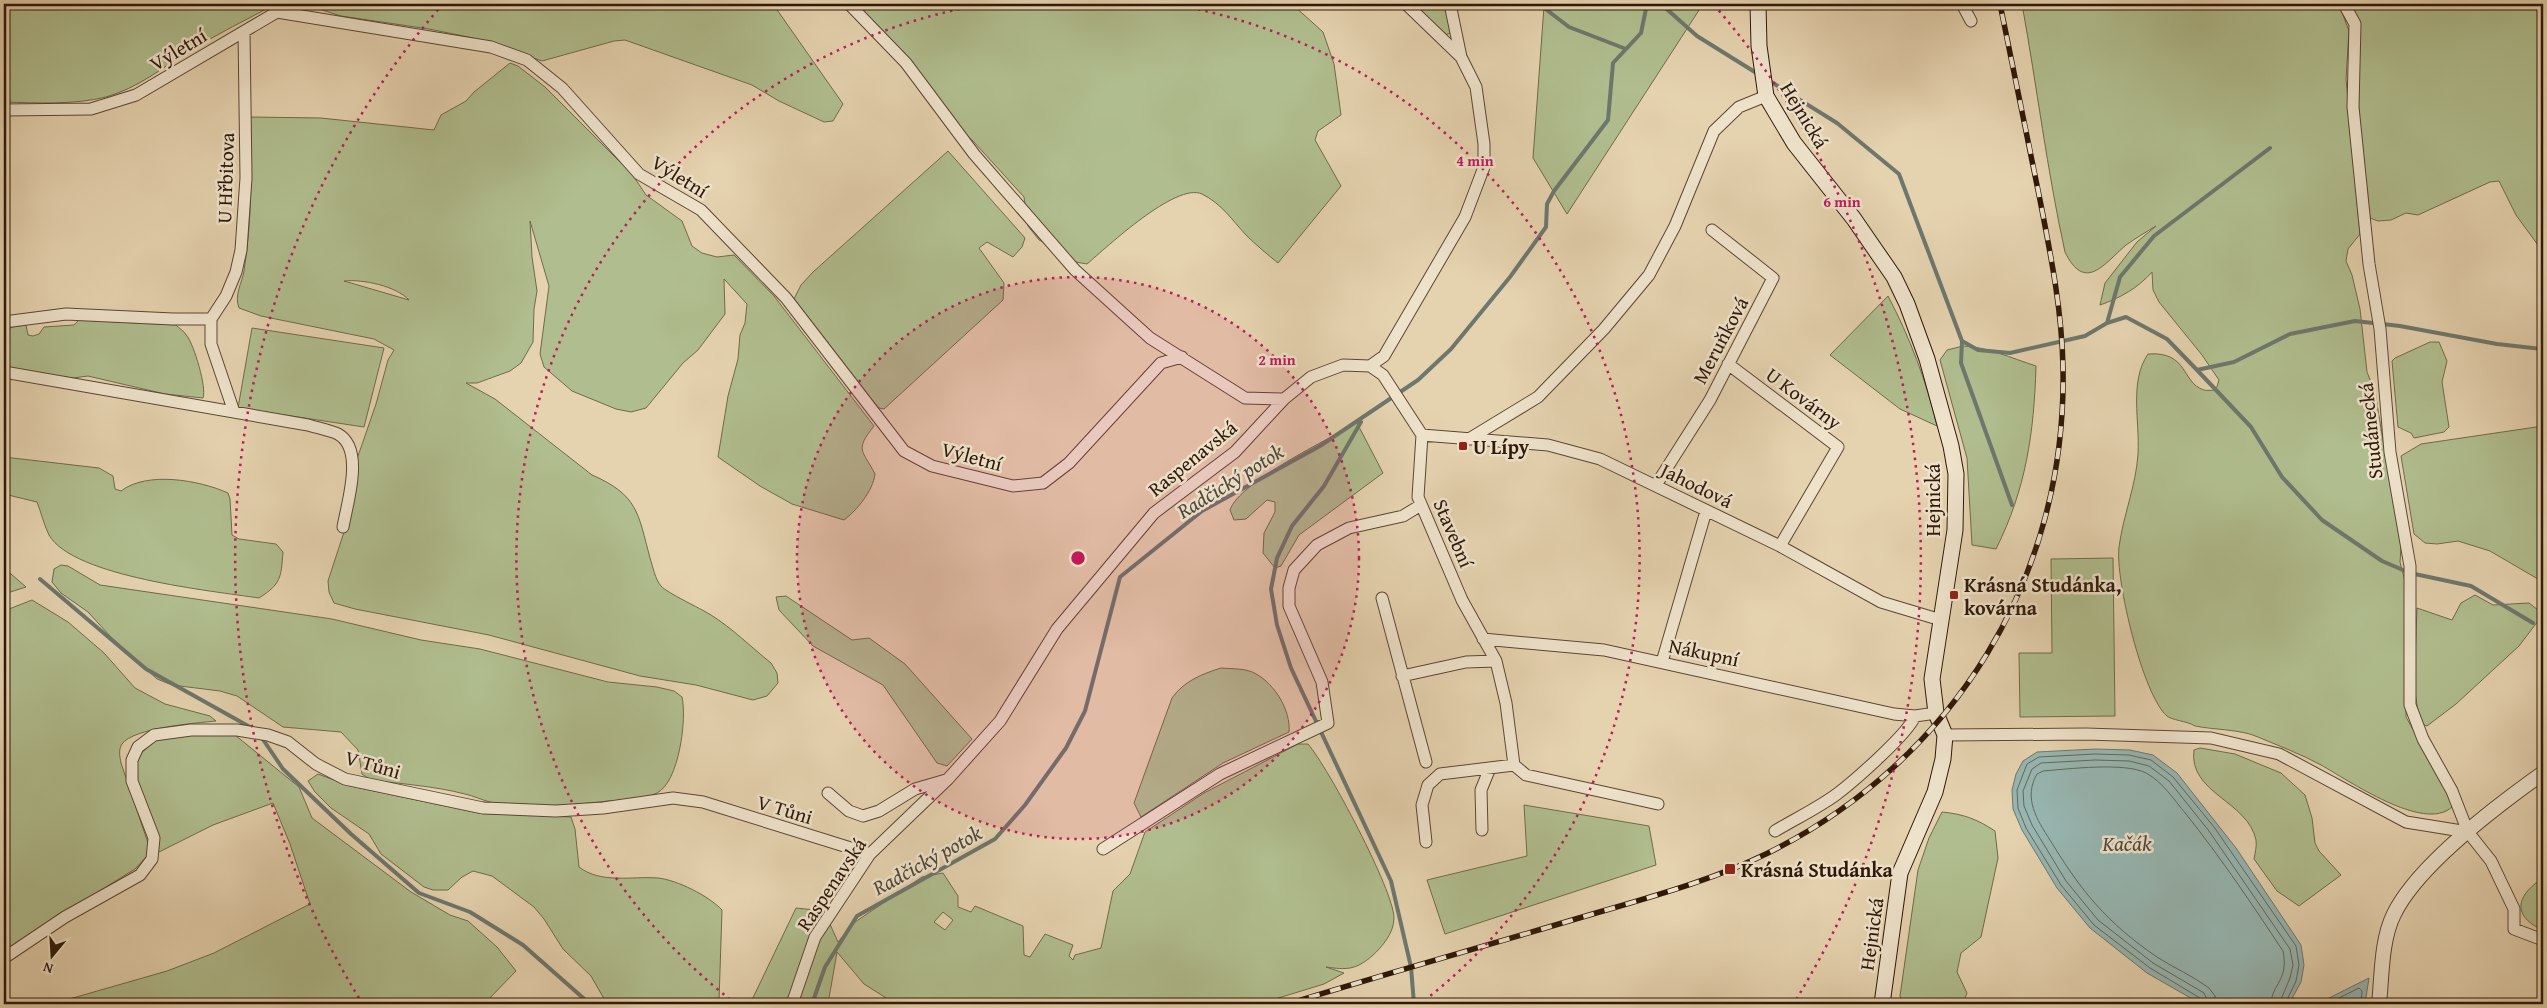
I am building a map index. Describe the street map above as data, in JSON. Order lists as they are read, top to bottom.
{
  "streets": {
    "main road": ["Hejnická"],
    "street": [
      "Výletní",
      "U Hřbitova",
      "Meruňková",
      "U Kovárny",
      "Studánecká",
      "Raspenavská",
      "Jahodová",
      "Stavební",
      "Nákupní",
      "V Tůni"
    ]
  },
  "crossings": [
    ["Výletní", "U Hřbitova"],
    ["Hejnická", "Jahodová"],
    ["Hejnická", "Nákupní"],
    ["Meruňková", "U Kovárny"],
    ["Meruňková", "Jahodová"],
    ["U Kovárny", "Jahodová"],
    ["Raspenavská", "V Tůni"],
    ["Jahodová", "Stavební"],
    ["Stavební", "Nákupní"]
  ],
  "water": ["Radčický potok", "Kačák"],
  "places": {
    "transit": ["U Lípy", "Krásná Studánka, kovárna", "Krásná Studánka"]
  },
  "north": "bottom",
  "rings": ["4 min", "6 min", "2 min"]
}
